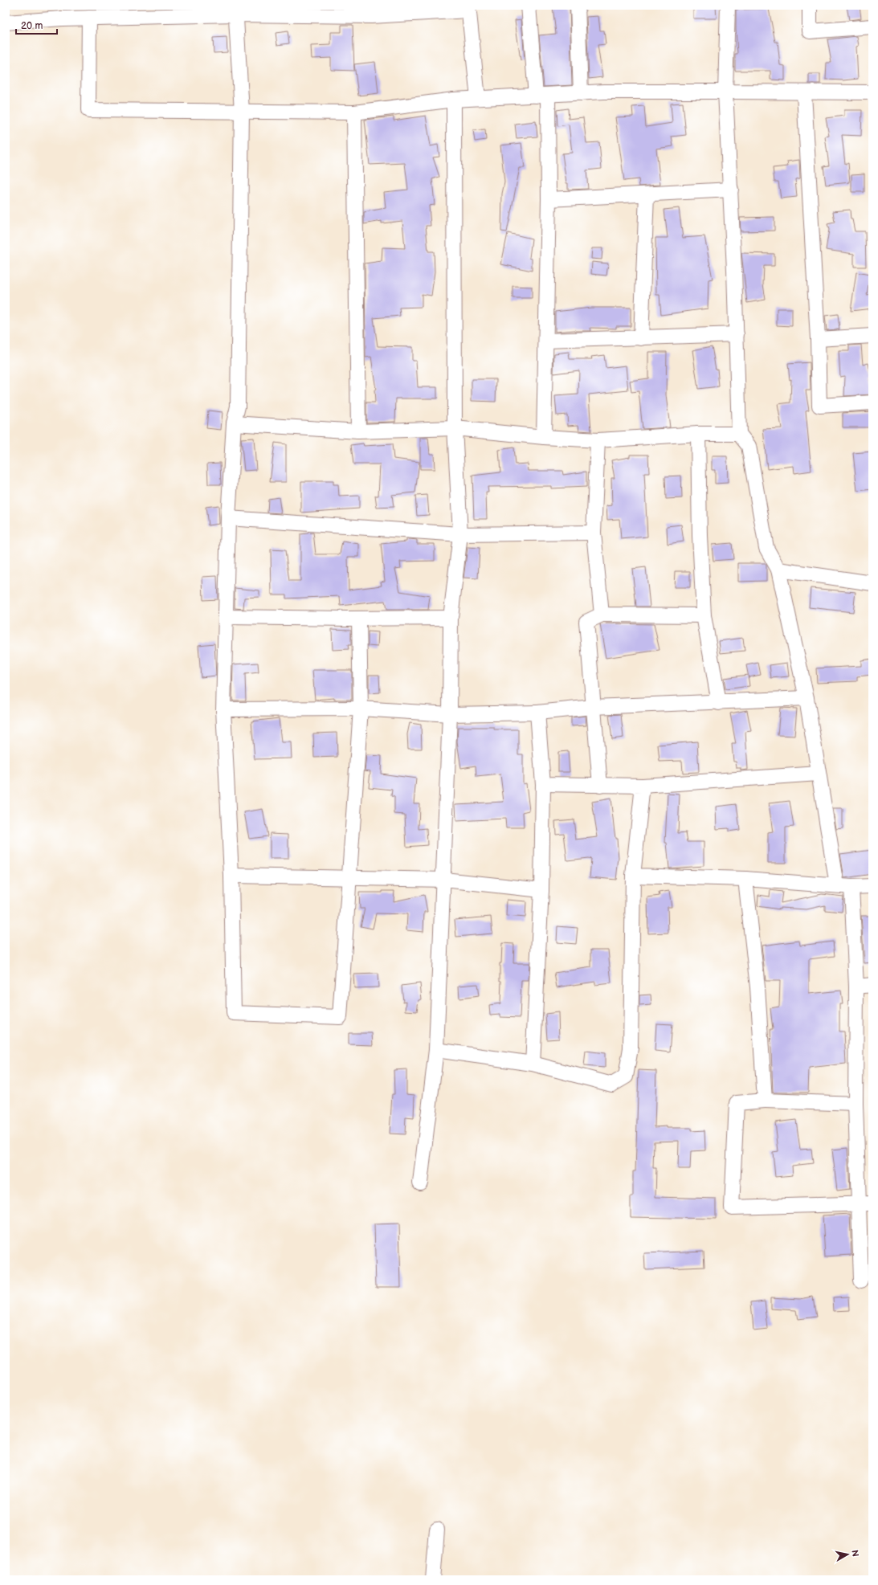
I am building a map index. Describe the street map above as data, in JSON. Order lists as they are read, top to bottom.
{
  "scale_bar": "20 m",
  "north": "right"
}
